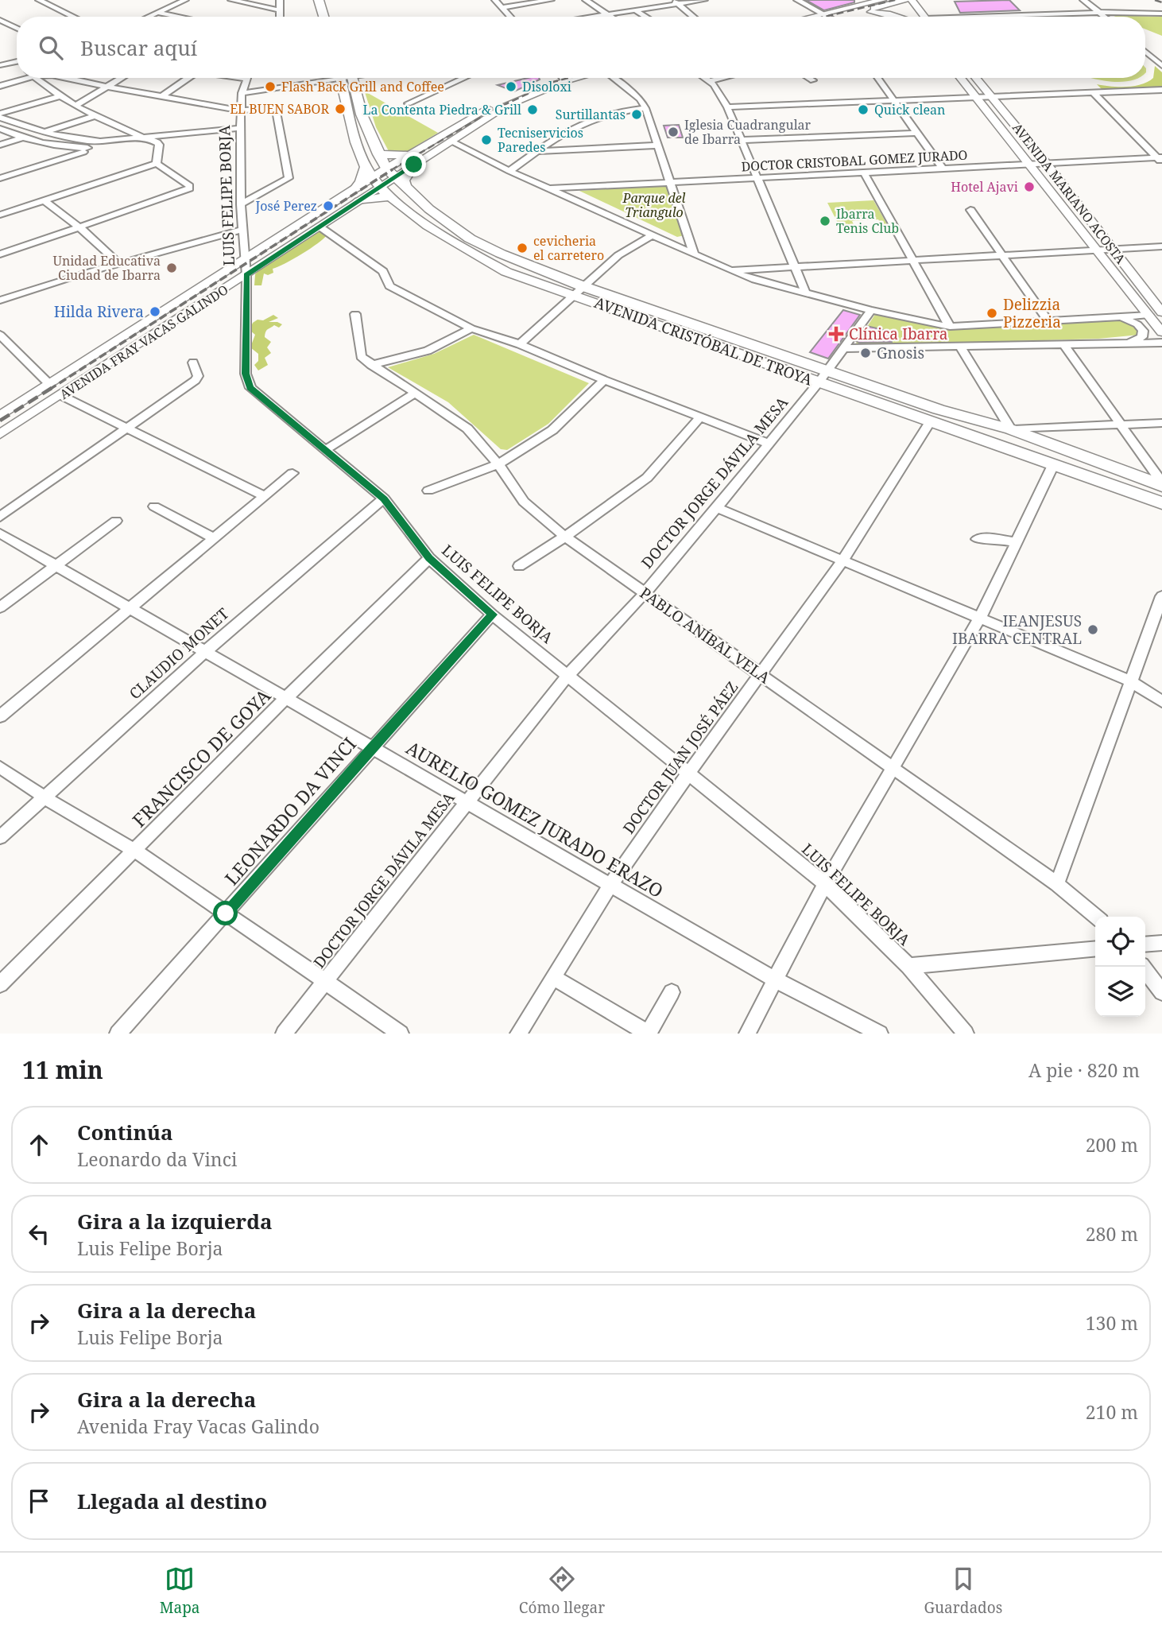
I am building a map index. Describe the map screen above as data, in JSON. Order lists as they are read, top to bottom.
{
  "streets": {
    "highway": ["AVENIDA CRISTÓBAL DE TROYA"],
    "main road": ["AVENIDA MARIANO ACOSTA", "AVENIDA FRAY VACAS GALINDO"],
    "street": [
      "DOCTOR CRISTOBAL GOMEZ JURADO",
      "LUIS FELIPE BORJA",
      "DOCTOR JORGE DÁVILA MESA",
      "PABLO ANÍBAL VELA",
      "CLAUDIO MONET",
      "FRANCISCO DE GOYA",
      "DOCTOR JUAN JOSÉ PÁEZ",
      "LEONARDO DA VINCI",
      "AURELIO GOMEZ JURADO ERAZO"
    ]
  },
  "crossings": [
    ["DOCTOR CRISTOBAL GOMEZ JURADO", "AVENIDA MARIANO ACOSTA"],
    ["LUIS FELIPE BORJA", "AVENIDA FRAY VACAS GALINDO"],
    ["LUIS FELIPE BORJA", "DOCTOR JORGE DÁVILA MESA"],
    ["LUIS FELIPE BORJA", "CLAUDIO MONET"],
    ["LUIS FELIPE BORJA", "FRANCISCO DE GOYA"],
    ["LUIS FELIPE BORJA", "DOCTOR JUAN JOSÉ PÁEZ"],
    ["LUIS FELIPE BORJA", "LEONARDO DA VINCI"],
    ["AVENIDA CRISTÓBAL DE TROYA", "AVENIDA FRAY VACAS GALINDO"],
    ["AVENIDA CRISTÓBAL DE TROYA", "DOCTOR JORGE DÁVILA MESA"],
    ["AVENIDA CRISTÓBAL DE TROYA", "DOCTOR JUAN JOSÉ PÁEZ"],
    ["DOCTOR JORGE DÁVILA MESA", "PABLO ANÍBAL VELA"],
    ["DOCTOR JORGE DÁVILA MESA", "AURELIO GOMEZ JURADO ERAZO"],
    ["PABLO ANÍBAL VELA", "DOCTOR JUAN JOSÉ PÁEZ"],
    ["CLAUDIO MONET", "AURELIO GOMEZ JURADO ERAZO"],
    ["FRANCISCO DE GOYA", "AURELIO GOMEZ JURADO ERAZO"],
    ["DOCTOR JUAN JOSÉ PÁEZ", "AURELIO GOMEZ JURADO ERAZO"],
    ["LEONARDO DA VINCI", "AURELIO GOMEZ JURADO ERAZO"]
  ],
  "parks": ["Parque del Triangulo"],
  "places": {
    "other": [
      "Flash Back Grill and Coffee",
      "Disoloxi",
      "EL BUEN SABOR",
      "La Contenta Piedra & Grill",
      "Quick clean",
      "Surtillantas",
      "Iglesia Cuadrangular de Ibarra",
      "Tecniservicios Paredes",
      "Hotel Ajavi",
      "José Perez",
      "Ibarra Tenis Club",
      "cevicheria el carretero",
      "Unidad Educativa Ciudad de Ibarra",
      "Hilda Rivera",
      "Delizzia Pizzeria",
      "Gnosis",
      "IEANJESUS IBARRA CENTRAL"
    ],
    "health": ["Clínica Ibarra"]
  },
  "page": {
    "search": "Buscar aquí",
    "heading": ["11 min", "A pie · 820 m"],
    "list": [
      ["Continúa", "Leonardo da Vinci", "200 m"],
      ["Gira a la izquierda", "Luis Felipe Borja", "280 m"],
      ["Gira a la derecha", "Luis Felipe Borja", "130 m"],
      ["Gira a la derecha", "Avenida Fray Vacas Galindo", "210 m"],
      "Llegada al destino"
    ],
    "nav": ["Mapa", "Cómo llegar", "Guardados"]
  }
}
